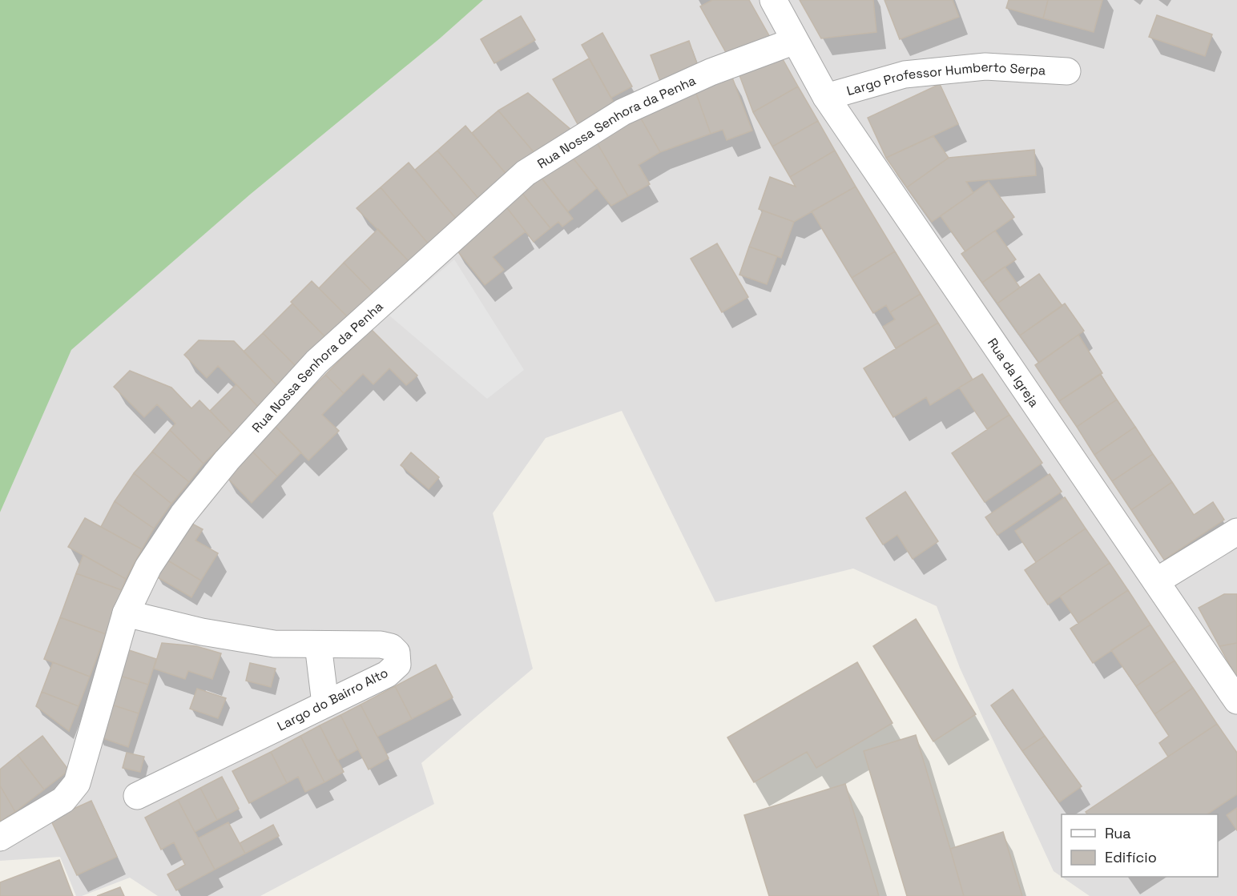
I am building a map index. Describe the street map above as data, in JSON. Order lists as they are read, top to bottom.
{
  "streets": {
    "street": [
      "Largo Professor Humberto Serpa",
      "Rua Nossa Senhora da Penha",
      "Rua da Igreja",
      "Largo do Bairro Alto"
    ]
  },
  "crossings": [
    ["Largo Professor Humberto Serpa", "Rua da Igreja"],
    ["Rua Nossa Senhora da Penha", "Rua da Igreja"],
    ["Rua Nossa Senhora da Penha", "Largo do Bairro Alto"]
  ],
  "legend": ["Rua", "Edifício"]
}
